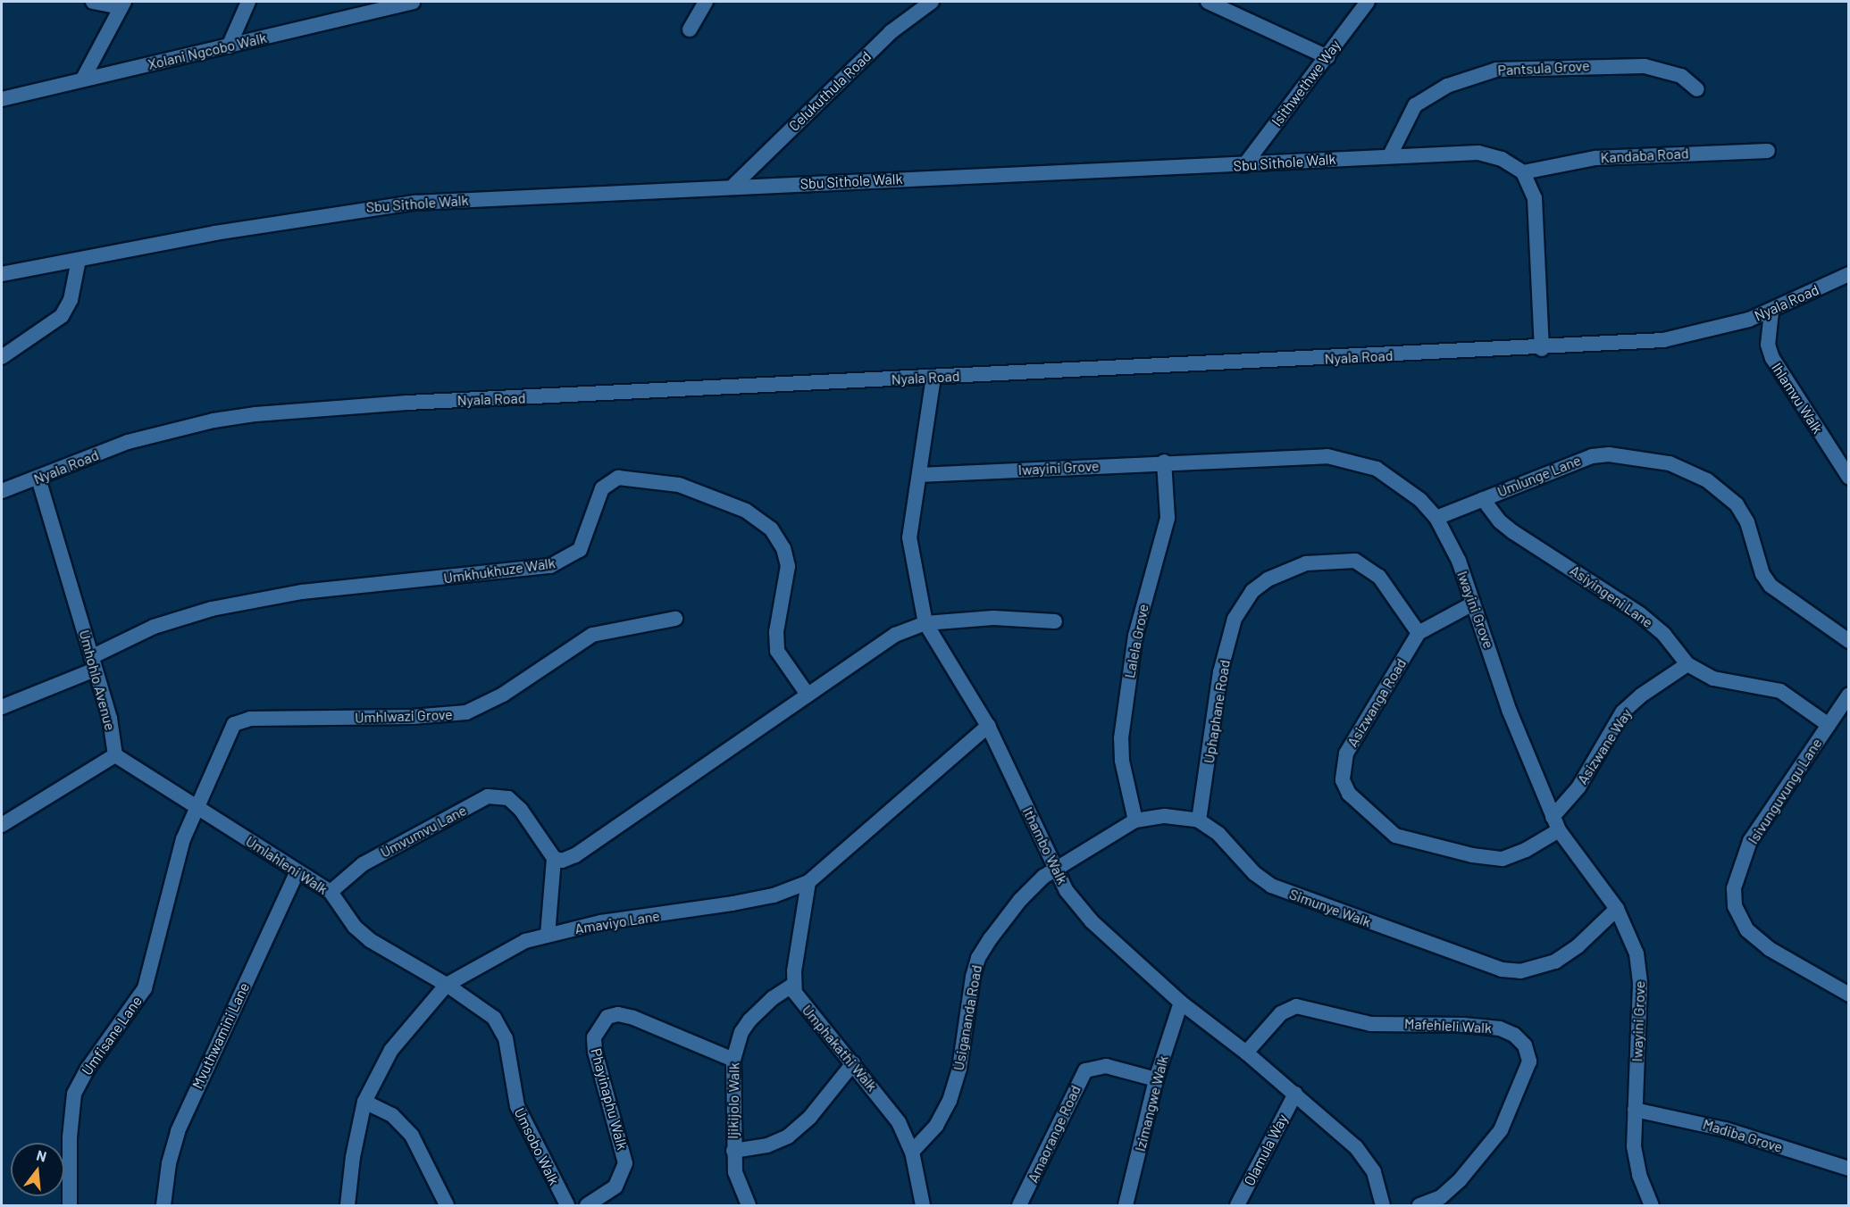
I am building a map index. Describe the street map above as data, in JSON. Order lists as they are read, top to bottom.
{
  "streets": {
    "street": [
      "Xolani Ngcobo Walk",
      "Pantsula Grove",
      "Isithwethwe Way",
      "Celukuthula Road",
      "Kandaba Road",
      "Sbu Sithole Walk",
      "Nyala Road",
      "Ihlamvu Walk",
      "Iwayini Grove",
      "Umlunge Lane",
      "Umkhukhuze Walk",
      "Asiyingeni Lane",
      "Lalela Grove",
      "Umhohlo Avenue",
      "Asizwanga Road",
      "Uphaphane Road",
      "Umhlwazi Grove",
      "Asizwane Way",
      "Isivunguvungu Lane",
      "Umvumvu Lane",
      "Ithambo Walk",
      "Umlahleni Walk",
      "Simunye Walk",
      "Amaviyo Lane",
      "Usigananda Road",
      "Mafehleli Walk",
      "Umfisane Lane",
      "Mvuthwamini Lane",
      "Umphakathi Walk",
      "Phayinaphu Walk",
      "Ijikijolo Walk",
      "Izimangwe Walk",
      "Amaorange Road",
      "Madiba Grove",
      "Umsobo Walk",
      "Olamula Way"
    ]
  },
  "crossings": [
    ["Pantsula Grove", "Sbu Sithole Walk"],
    ["Isithwethwe Way", "Sbu Sithole Walk"],
    ["Celukuthula Road", "Sbu Sithole Walk"],
    ["Kandaba Road", "Sbu Sithole Walk"],
    ["Nyala Road", "Ihlamvu Walk"],
    ["Nyala Road", "Umhohlo Avenue"],
    ["Nyala Road", "Ithambo Walk"],
    ["Iwayini Grove", "Umlunge Lane"],
    ["Iwayini Grove", "Lalela Grove"],
    ["Iwayini Grove", "Asizwanga Road"],
    ["Iwayini Grove", "Asizwane Way"],
    ["Iwayini Grove", "Ithambo Walk"],
    ["Iwayini Grove", "Simunye Walk"],
    ["Iwayini Grove", "Madiba Grove"],
    ["Umlunge Lane", "Asiyingeni Lane"],
    ["Umkhukhuze Walk", "Umhohlo Avenue"],
    ["Asiyingeni Lane", "Asizwane Way"],
    ["Asiyingeni Lane", "Isivunguvungu Lane"],
    ["Lalela Grove", "Simunye Walk"],
    ["Umhohlo Avenue", "Umlahleni Walk"],
    ["Asizwanga Road", "Uphaphane Road"],
    ["Uphaphane Road", "Simunye Walk"],
    ["Umhlwazi Grove", "Umlahleni Walk"],
    ["Umhlwazi Grove", "Umfisane Lane"],
    ["Umvumvu Lane", "Umlahleni Walk"],
    ["Ithambo Walk", "Simunye Walk"],
    ["Ithambo Walk", "Amaviyo Lane"],
    ["Ithambo Walk", "Usigananda Road"],
    ["Ithambo Walk", "Mafehleli Walk"],
    ["Ithambo Walk", "Izimangwe Walk"],
    ["Ithambo Walk", "Olamula Way"],
    ["Umlahleni Walk", "Amaviyo Lane"],
    ["Umlahleni Walk", "Umfisane Lane"],
    ["Umlahleni Walk", "Mvuthwamini Lane"],
    ["Umlahleni Walk", "Umsobo Walk"],
    ["Simunye Walk", "Usigananda Road"],
    ["Amaviyo Lane", "Umsobo Walk"],
    ["Usigananda Road", "Umphakathi Walk"],
    ["Umphakathi Walk", "Ijikijolo Walk"],
    ["Phayinaphu Walk", "Ijikijolo Walk"],
    ["Izimangwe Walk", "Amaorange Road"]
  ],
  "north": "top"
}
